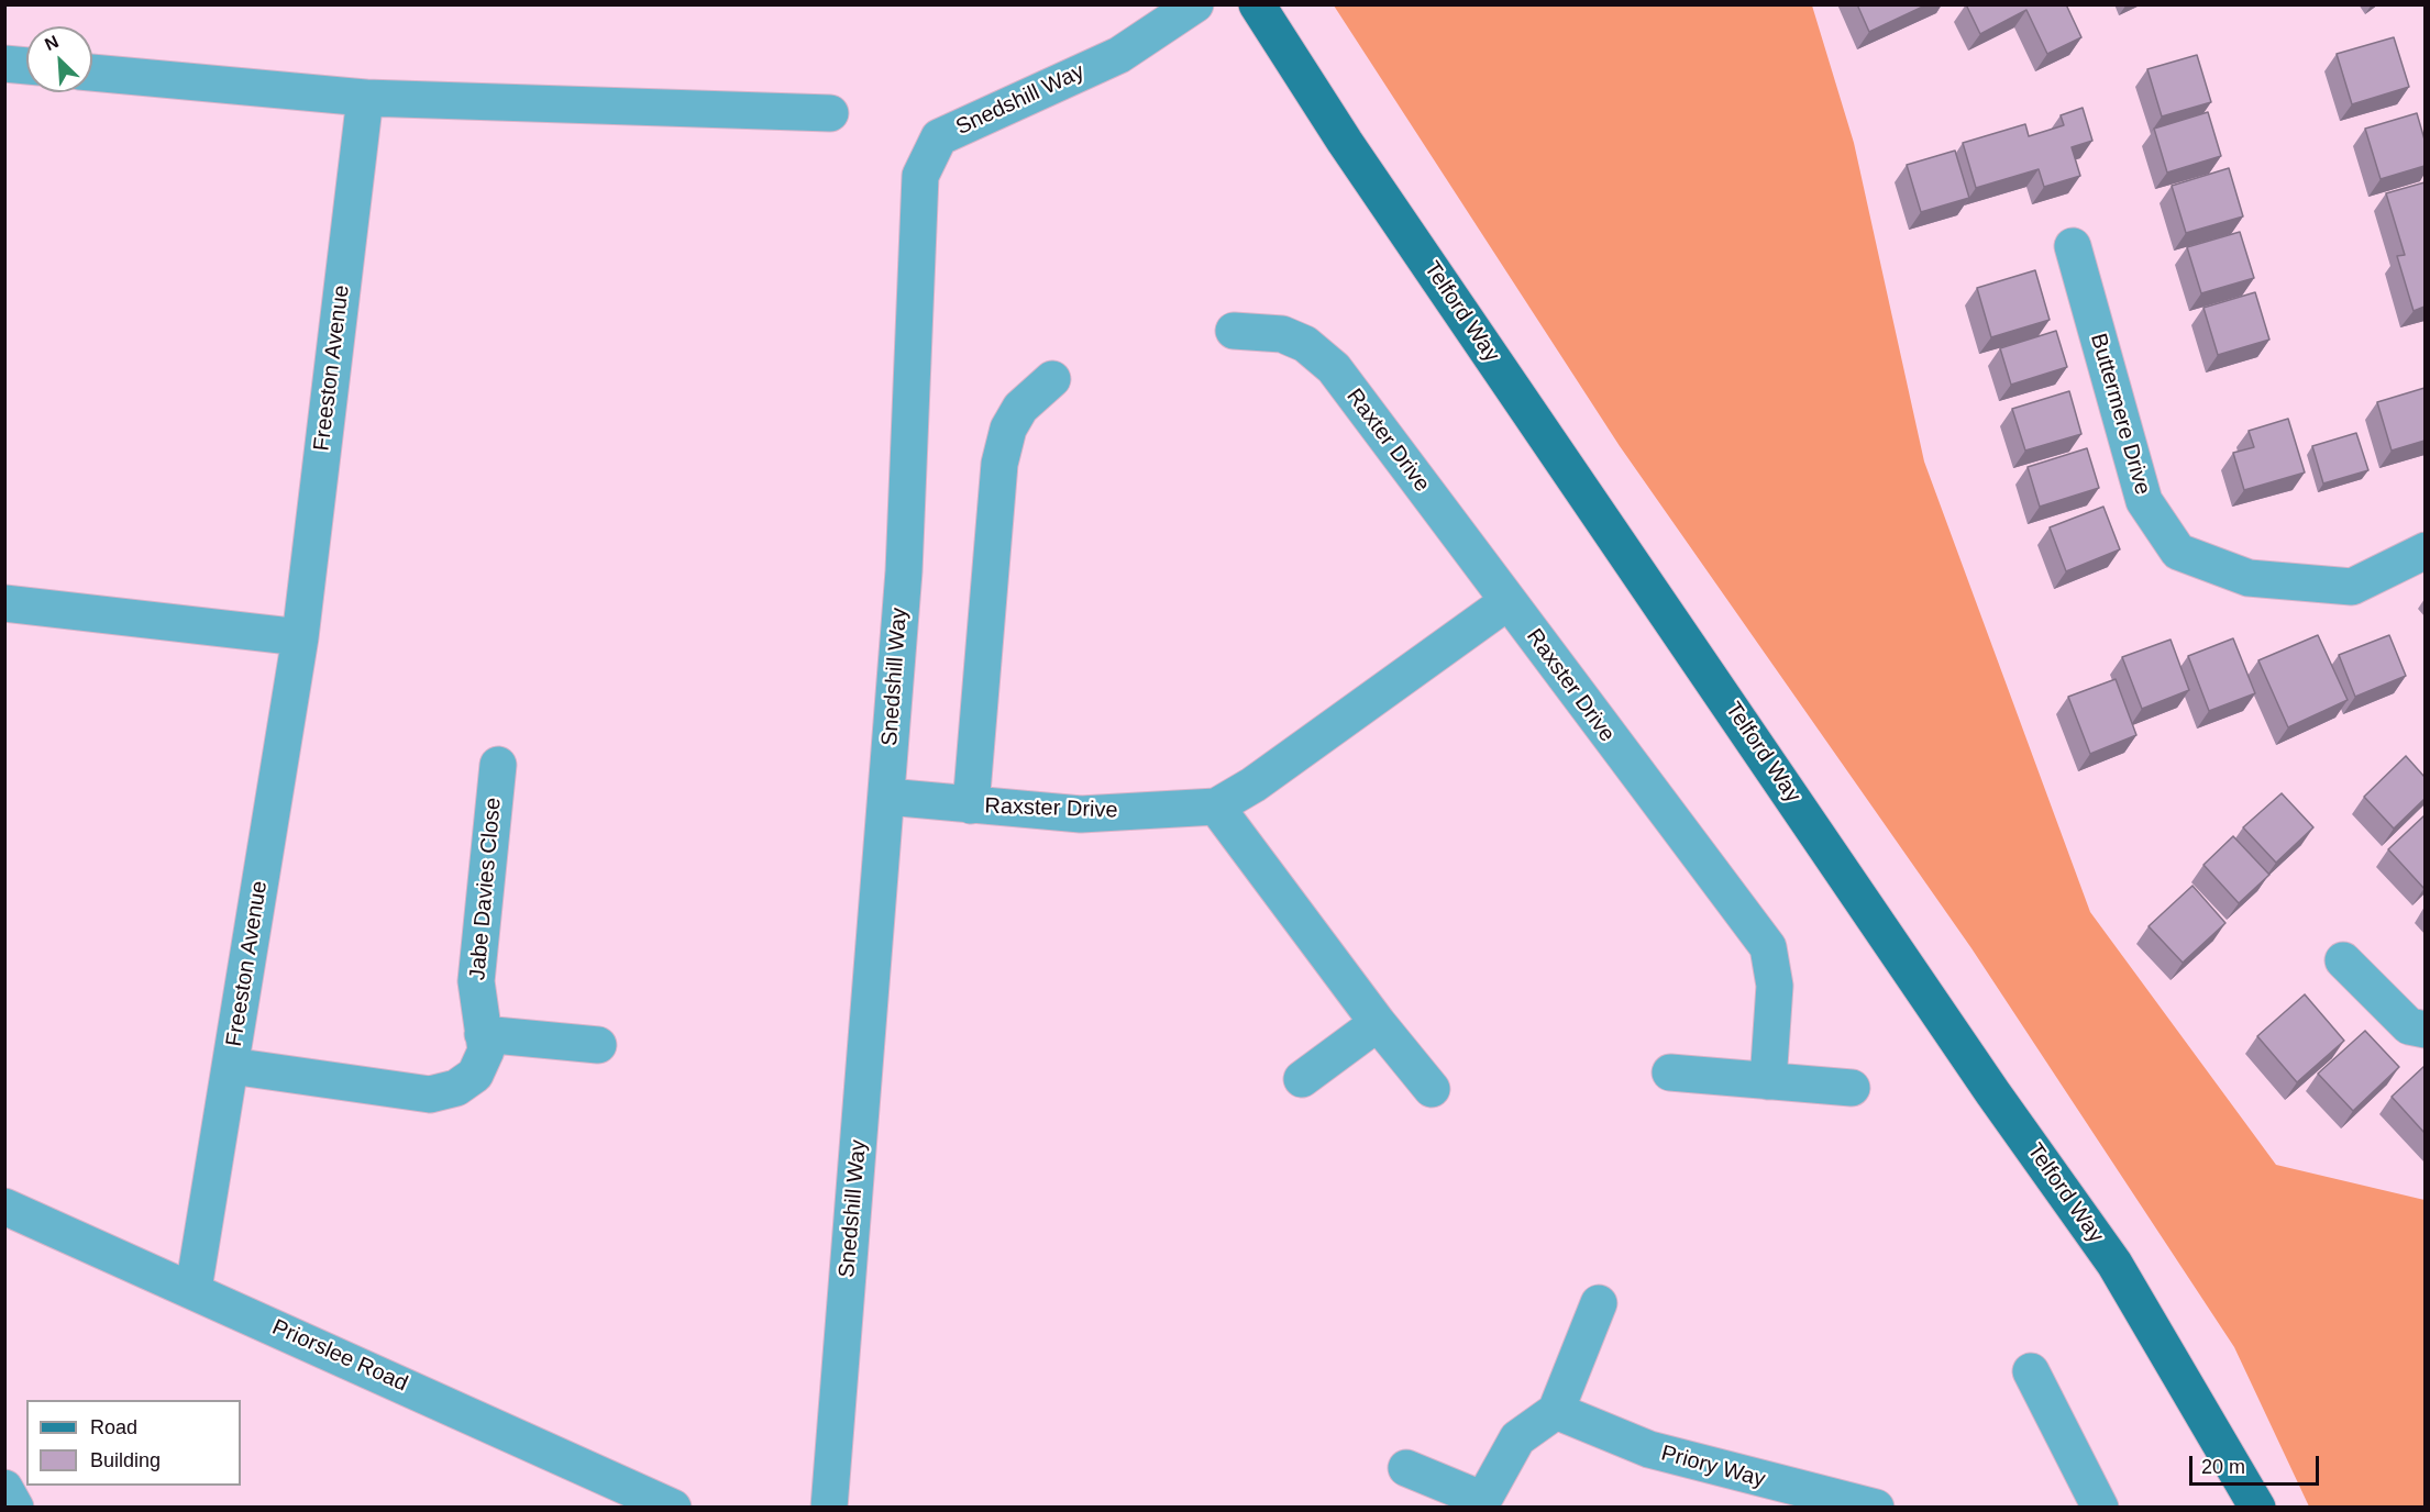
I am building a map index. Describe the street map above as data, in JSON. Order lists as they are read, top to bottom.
{
  "streets": {
    "main road": ["Telford Way"],
    "street": [
      "Snedshill Way",
      "Freeston Avenue",
      "Buttermere Drive",
      "Raxter Drive",
      "Raxster Drive",
      "Jabe Davies Close",
      "Priorslee Road",
      "Priory Way"
    ]
  },
  "crossings": [
    ["Snedshill Way", "Raxster Drive"],
    ["Freeston Avenue", "Jabe Davies Close"],
    ["Freeston Avenue", "Priorslee Road"],
    ["Raxter Drive", "Raxster Drive"]
  ],
  "legend": ["Road", "Building"],
  "scale_bar": "20 m",
  "north": "top left"
}
